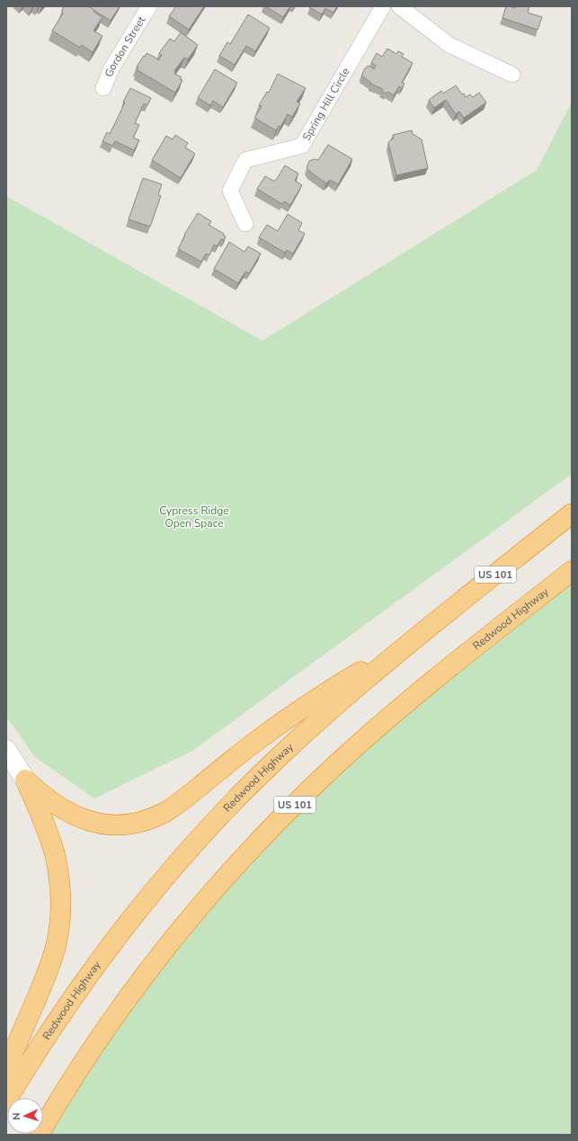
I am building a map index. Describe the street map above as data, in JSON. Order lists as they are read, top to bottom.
{
  "streets": {
    "highway": ["US 101", "Redwood Highway"],
    "street": ["Gordon Street", "Spring Hill Circle"]
  },
  "parks": ["Cypress Ridge Open Space"],
  "north": "left"
}
